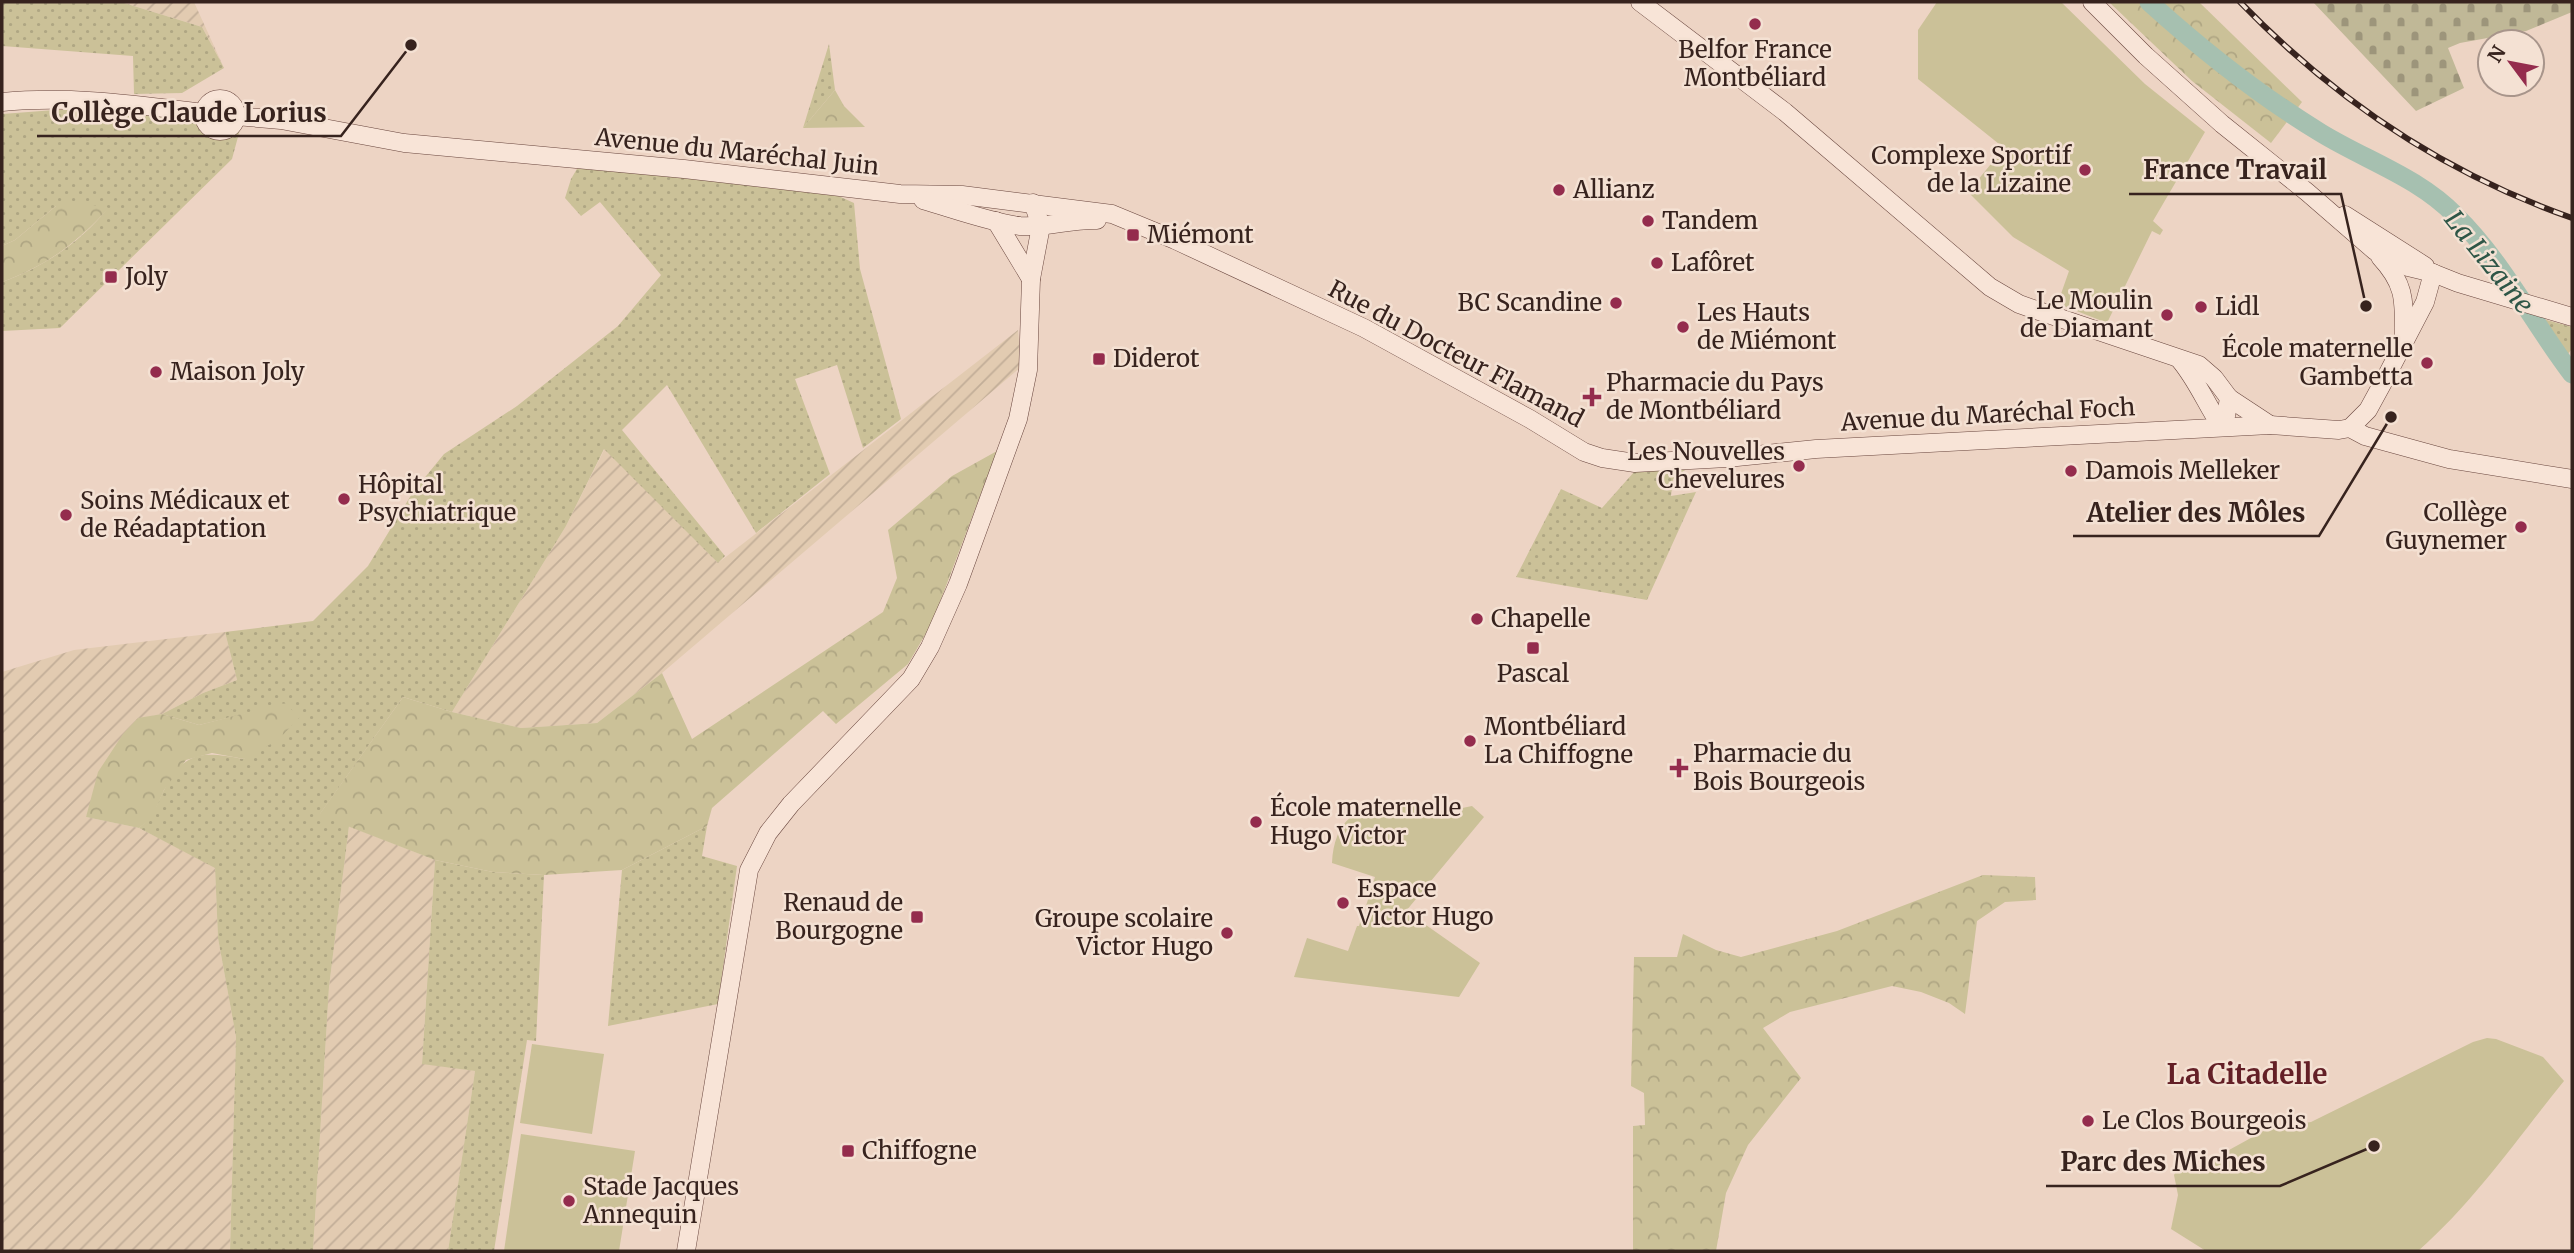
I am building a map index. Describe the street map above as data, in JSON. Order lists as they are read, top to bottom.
{
  "streets": {
    "street": ["Avenue du Maréchal Juin", "Rue du Docteur Flamand", "Avenue du Maréchal Foch"]
  },
  "crossings": [
    ["Avenue du Maréchal Juin", "Rue du Docteur Flamand"],
    ["Rue du Docteur Flamand", "Avenue du Maréchal Foch"]
  ],
  "districts": ["La Citadelle"],
  "water": ["La Lizaine"],
  "places": {
    "other": [
      "Belfor France Montbéliard",
      "Collège Claude Lorius",
      "Complexe Sportif de la Lizaine",
      "Allianz",
      "Tandem",
      "Lafôret",
      "BC Scandine",
      "France Travail",
      "Lidl",
      "Le Moulin de Diamant",
      "Les Hauts de Miémont",
      "École maternelle Gambetta",
      "Maison Joly",
      "Atelier des Môles",
      "Les Nouvelles Chevelures",
      "Damois Melleker",
      "Hôpital Psychiatrique",
      "Soins Médicaux et de Réadaptation",
      "Collège Guynemer",
      "Chapelle",
      "Montbéliard La Chiffogne",
      "École maternelle Hugo Victor",
      "Espace Victor Hugo",
      "Groupe scolaire Victor Hugo",
      "Le Clos Bourgeois",
      "Parc des Miches",
      "Stade Jacques Annequin"
    ],
    "transit": [
      "Miémont",
      "Joly",
      "Diderot",
      "Pascal",
      "Renaud de Bourgogne",
      "Chiffogne"
    ],
    "health": ["Pharmacie du Pays de Montbéliard", "Pharmacie du Bois Bourgeois"]
  },
  "north": "top left"
}
